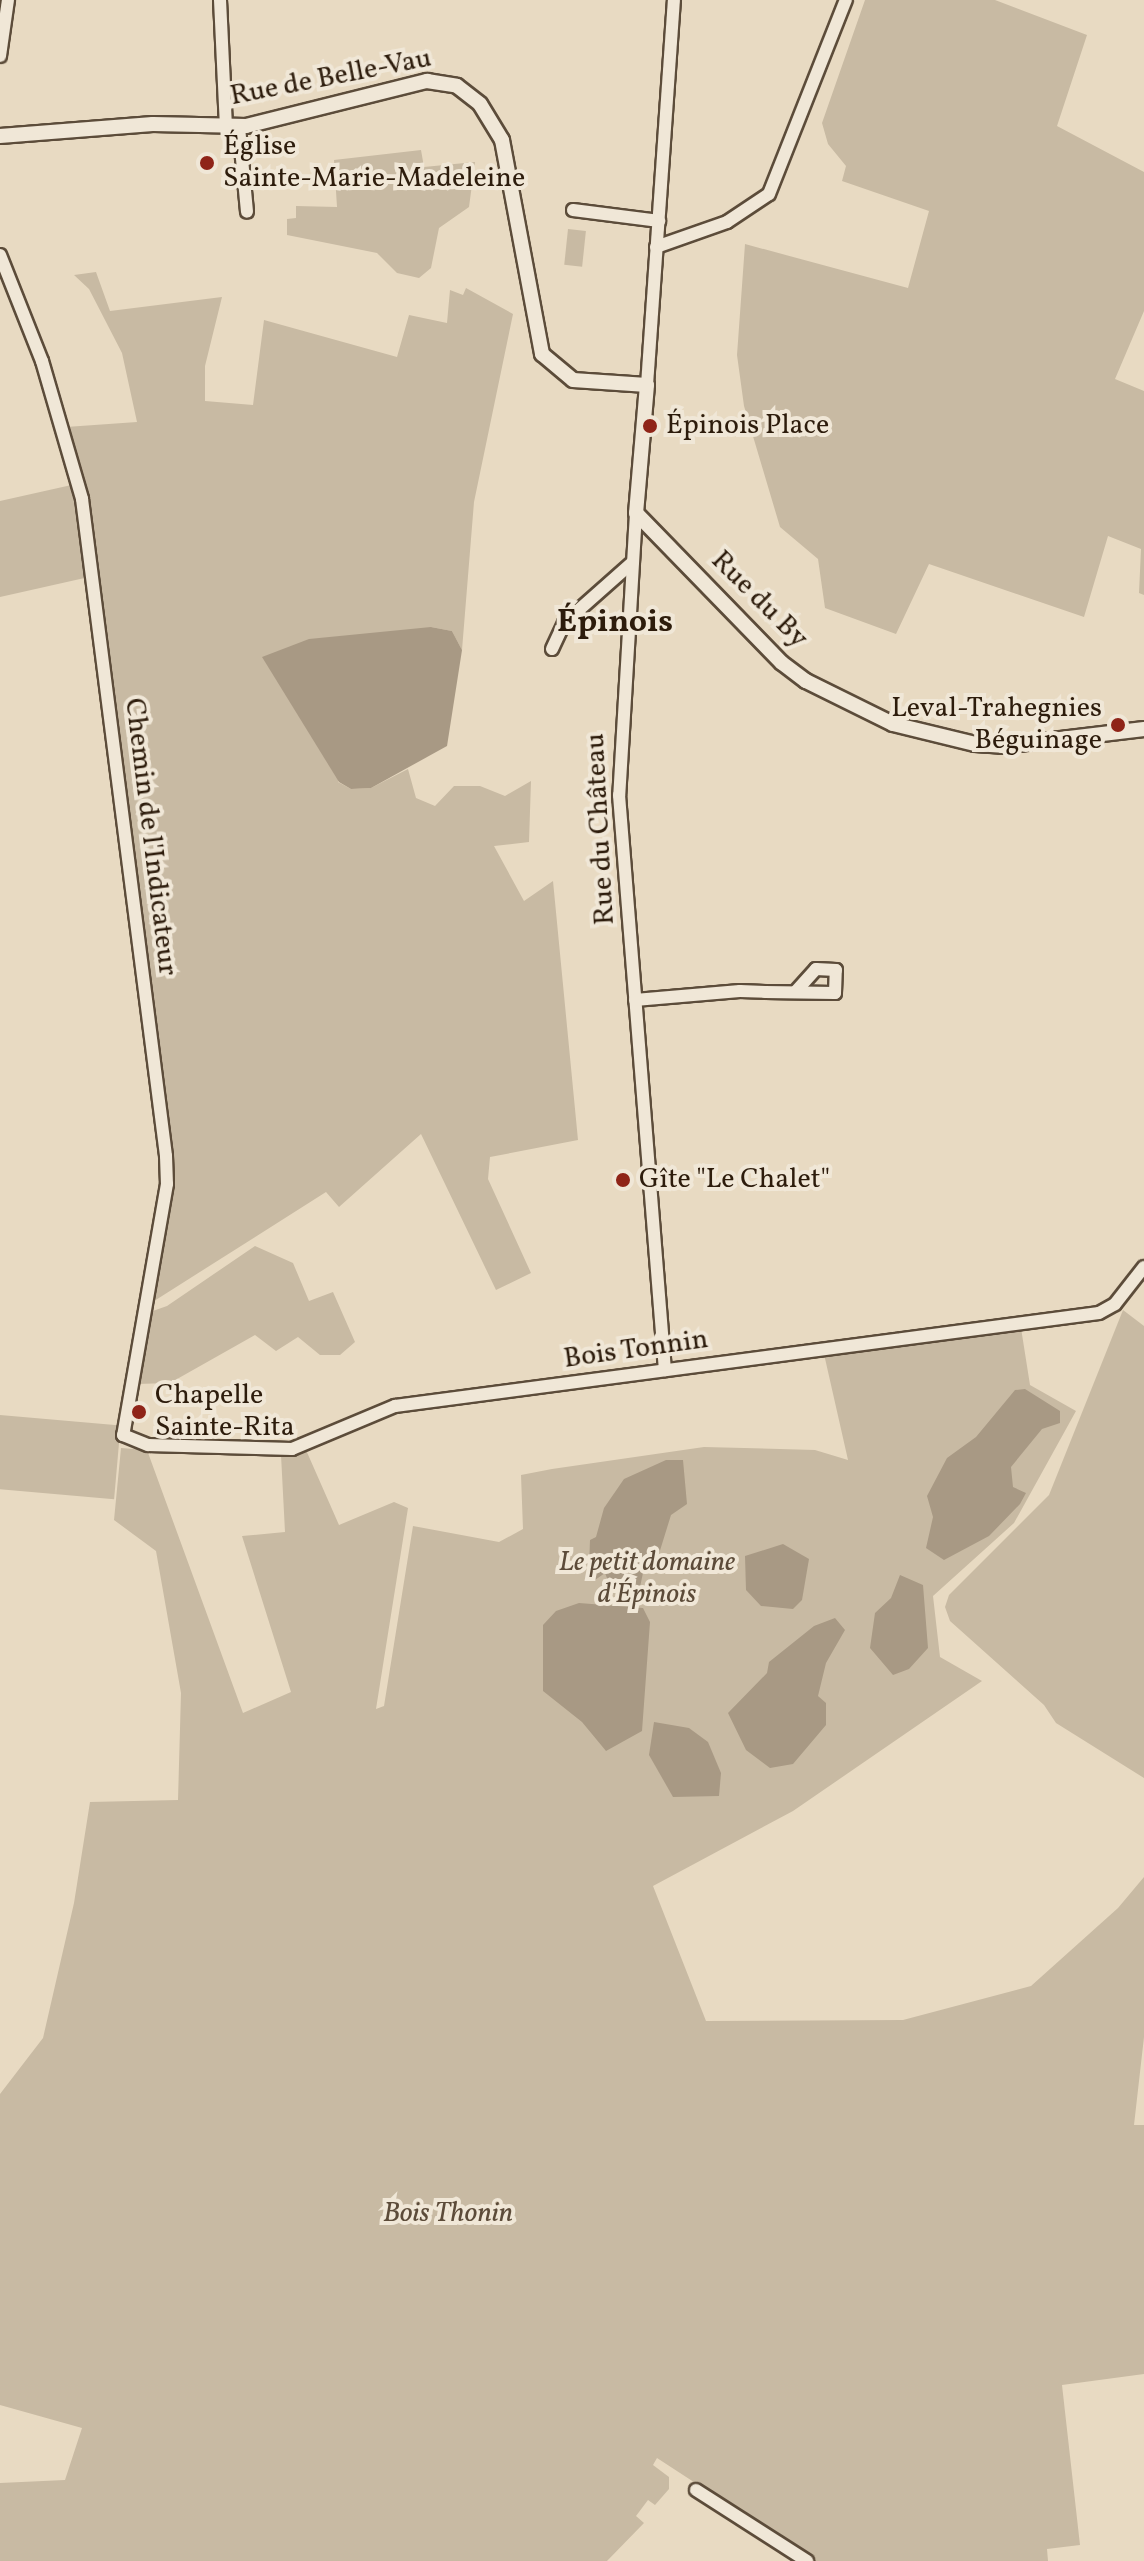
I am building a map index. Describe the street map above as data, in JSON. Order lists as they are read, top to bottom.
{
  "streets": {
    "street": [
      "Rue de Belle-Vau",
      "Rue du By",
      "Rue du Château",
      "Chemin de l'Indicateur",
      "Bois Tonnin"
    ]
  },
  "crossings": [
    ["Rue du By", "Rue du Château"],
    ["Rue du Château", "Bois Tonnin"],
    ["Chemin de l'Indicateur", "Bois Tonnin"]
  ],
  "districts": ["Épinois"],
  "parks": ["Le petit domaine d'Épinois", "Bois Thonin"],
  "places": [
    "Église Sainte-Marie-Madeleine",
    "Épinois Place",
    "Leval-Trahegnies Béguinage",
    "Gîte \"Le Chalet\"",
    "Chapelle Sainte-Rita"
  ]
}
